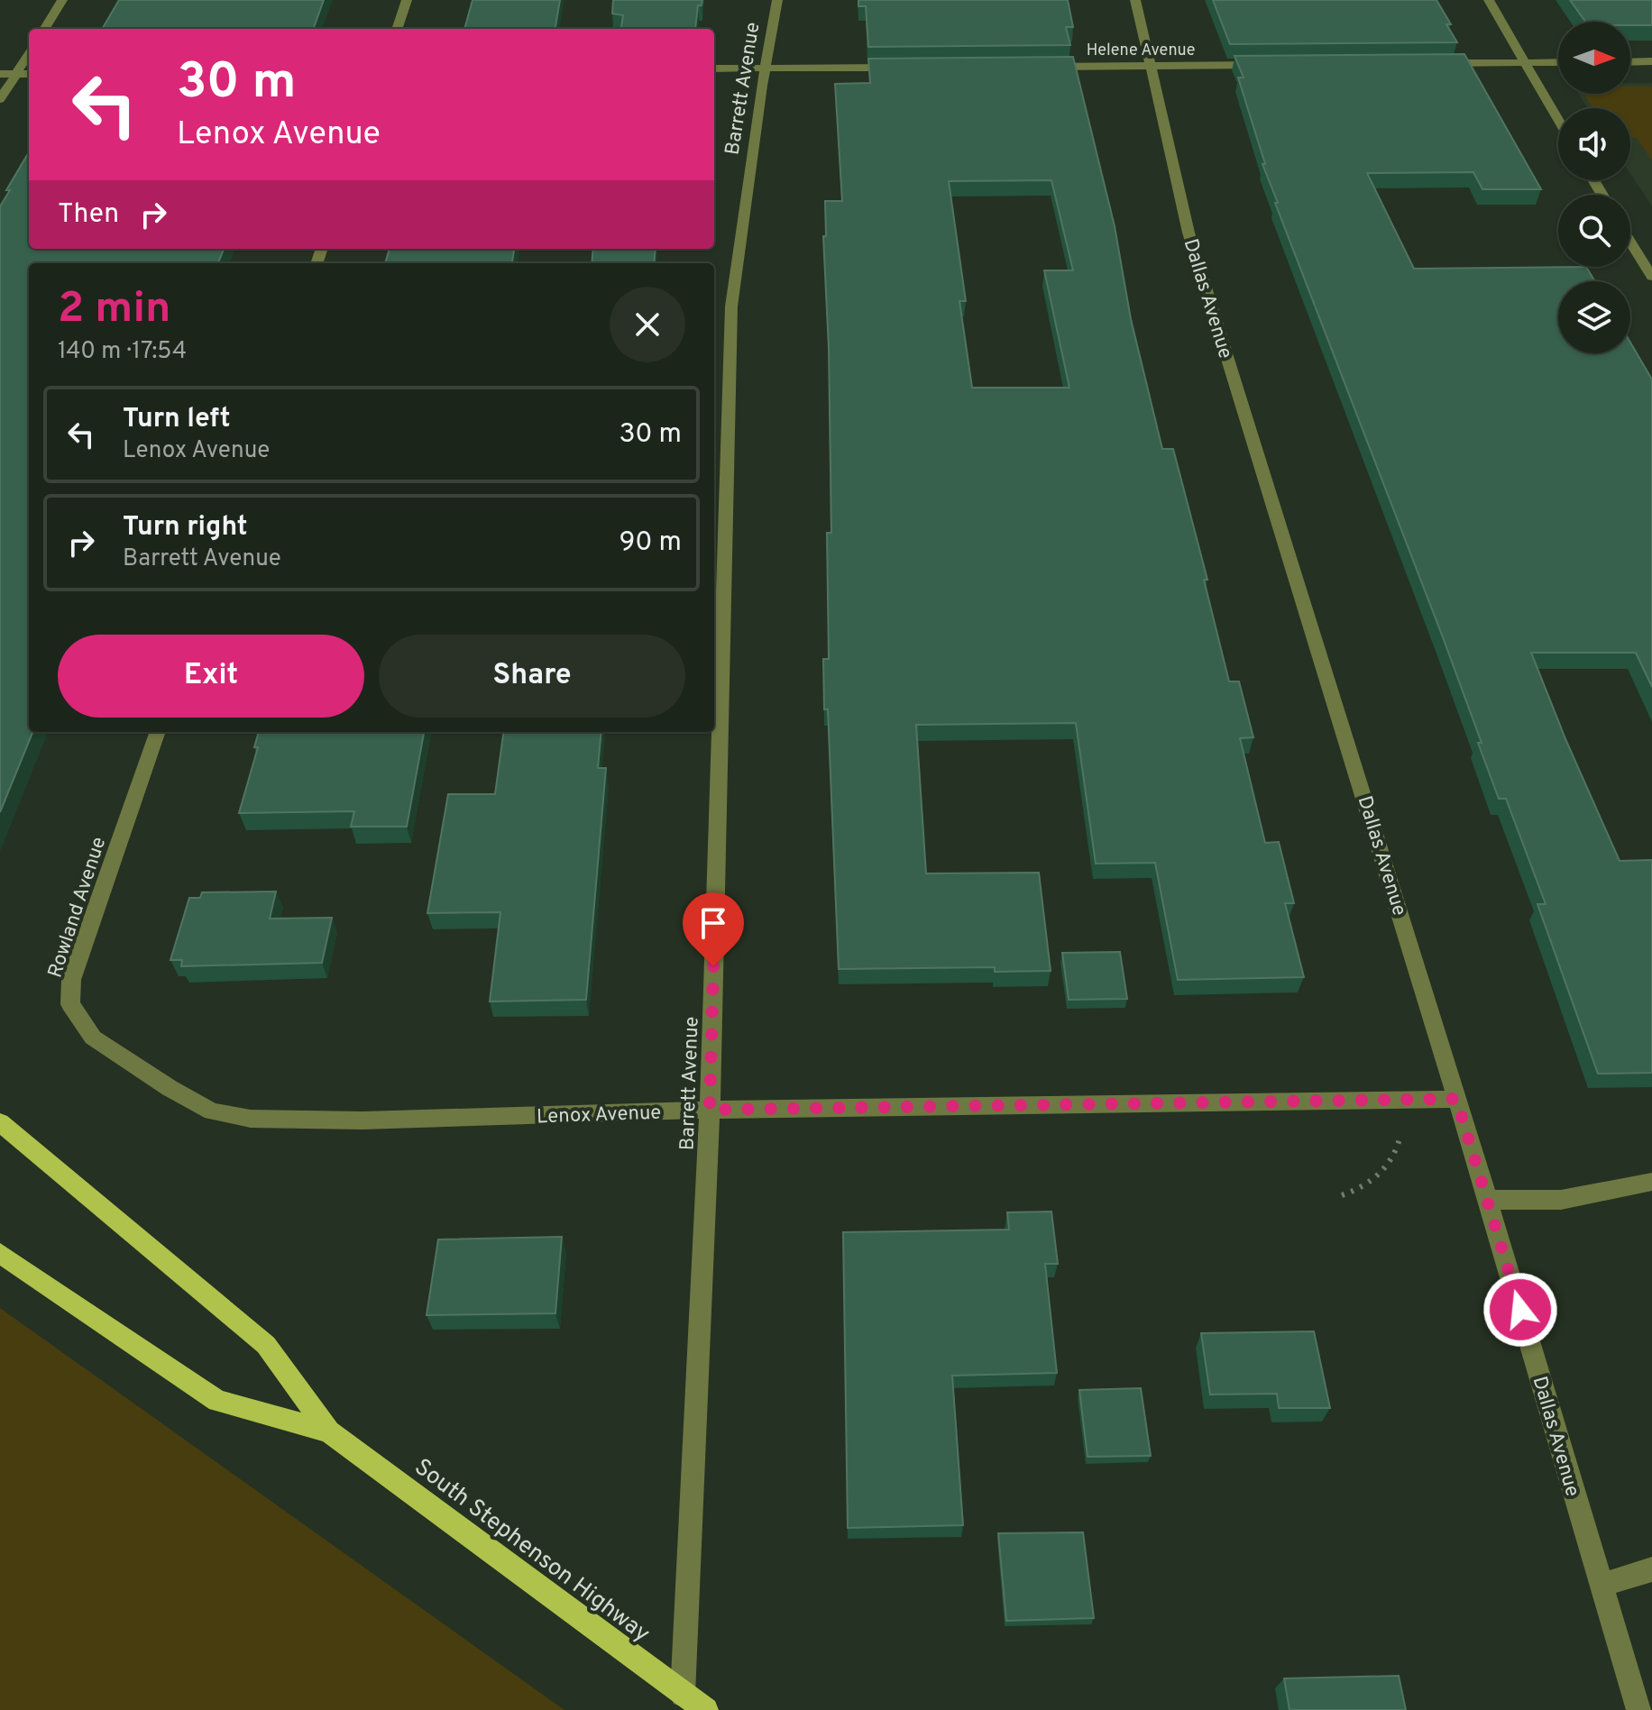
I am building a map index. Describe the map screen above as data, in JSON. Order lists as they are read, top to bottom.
{
  "streets": {
    "main road": ["South Stephenson Highway"],
    "street": [
      "Helene Avenue",
      "Barrett Avenue",
      "Dallas Avenue",
      "Rowland Avenue",
      "Lenox Avenue"
    ]
  },
  "crossings": [
    ["Helene Avenue", "Dallas Avenue"],
    ["Barrett Avenue", "Lenox Avenue"],
    ["Barrett Avenue", "South Stephenson Highway"],
    ["Dallas Avenue", "Lenox Avenue"],
    ["Rowland Avenue", "Lenox Avenue"]
  ],
  "north": "right",
  "page": {
    "turn": ["30 m", "Lenox Avenue"],
    "then": "Then",
    "heading": ["2 min", "140 m · 17:54"],
    "list": [
      {
        "name": "Turn left",
        "note": "Lenox Avenue",
        "value": "30 m"
      },
      {
        "name": "Turn right",
        "note": "Barrett Avenue",
        "value": "90 m"
      }
    ],
    "buttons": ["Exit", "Share"]
  }
}
